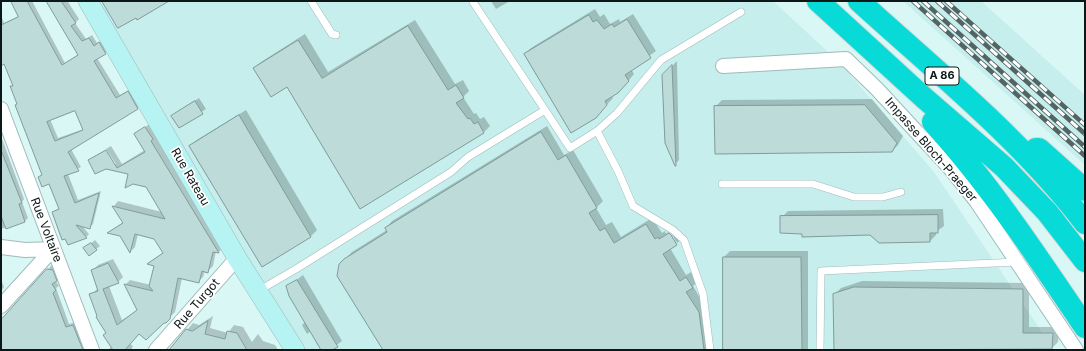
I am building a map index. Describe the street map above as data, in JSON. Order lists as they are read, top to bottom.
{
  "streets": {
    "highway": ["A 86"],
    "street": [
      "Impasse Bloch-Praeger",
      "Rue Rateau",
      "Rue Voltaire",
      "Rue Turgot"
    ]
  },
  "crossings": [
    ["Rue Rateau", "Rue Turgot"]
  ]
}
